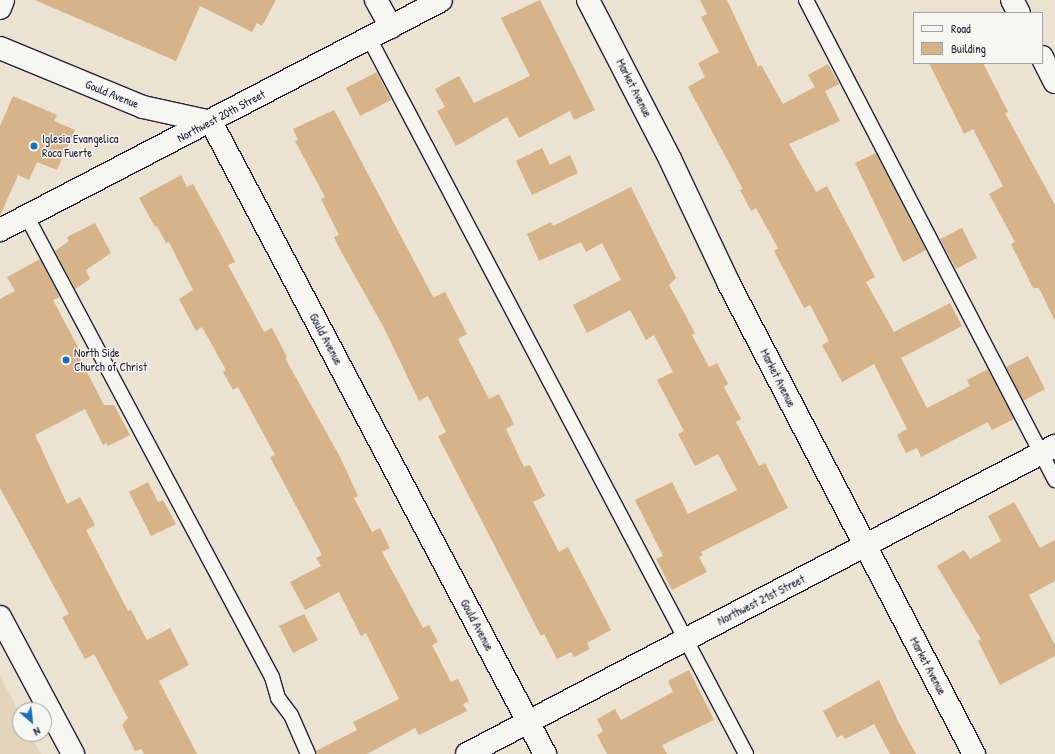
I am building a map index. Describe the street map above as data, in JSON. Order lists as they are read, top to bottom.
{
  "streets": {
    "street": [
      "Market Avenue",
      "Gould Avenue",
      "Northwest 20th Street",
      "Northwest 21st Street"
    ]
  },
  "crossings": [
    ["Market Avenue", "Northwest 21st Street"],
    ["Gould Avenue", "Northwest 20th Street"],
    ["Gould Avenue", "Northwest 21st Street"]
  ],
  "places": ["Iglesia Evangelica Roca Fuerte", "North Side Church of Christ"],
  "legend": ["Road", "Building"],
  "north": "bottom right"
}
